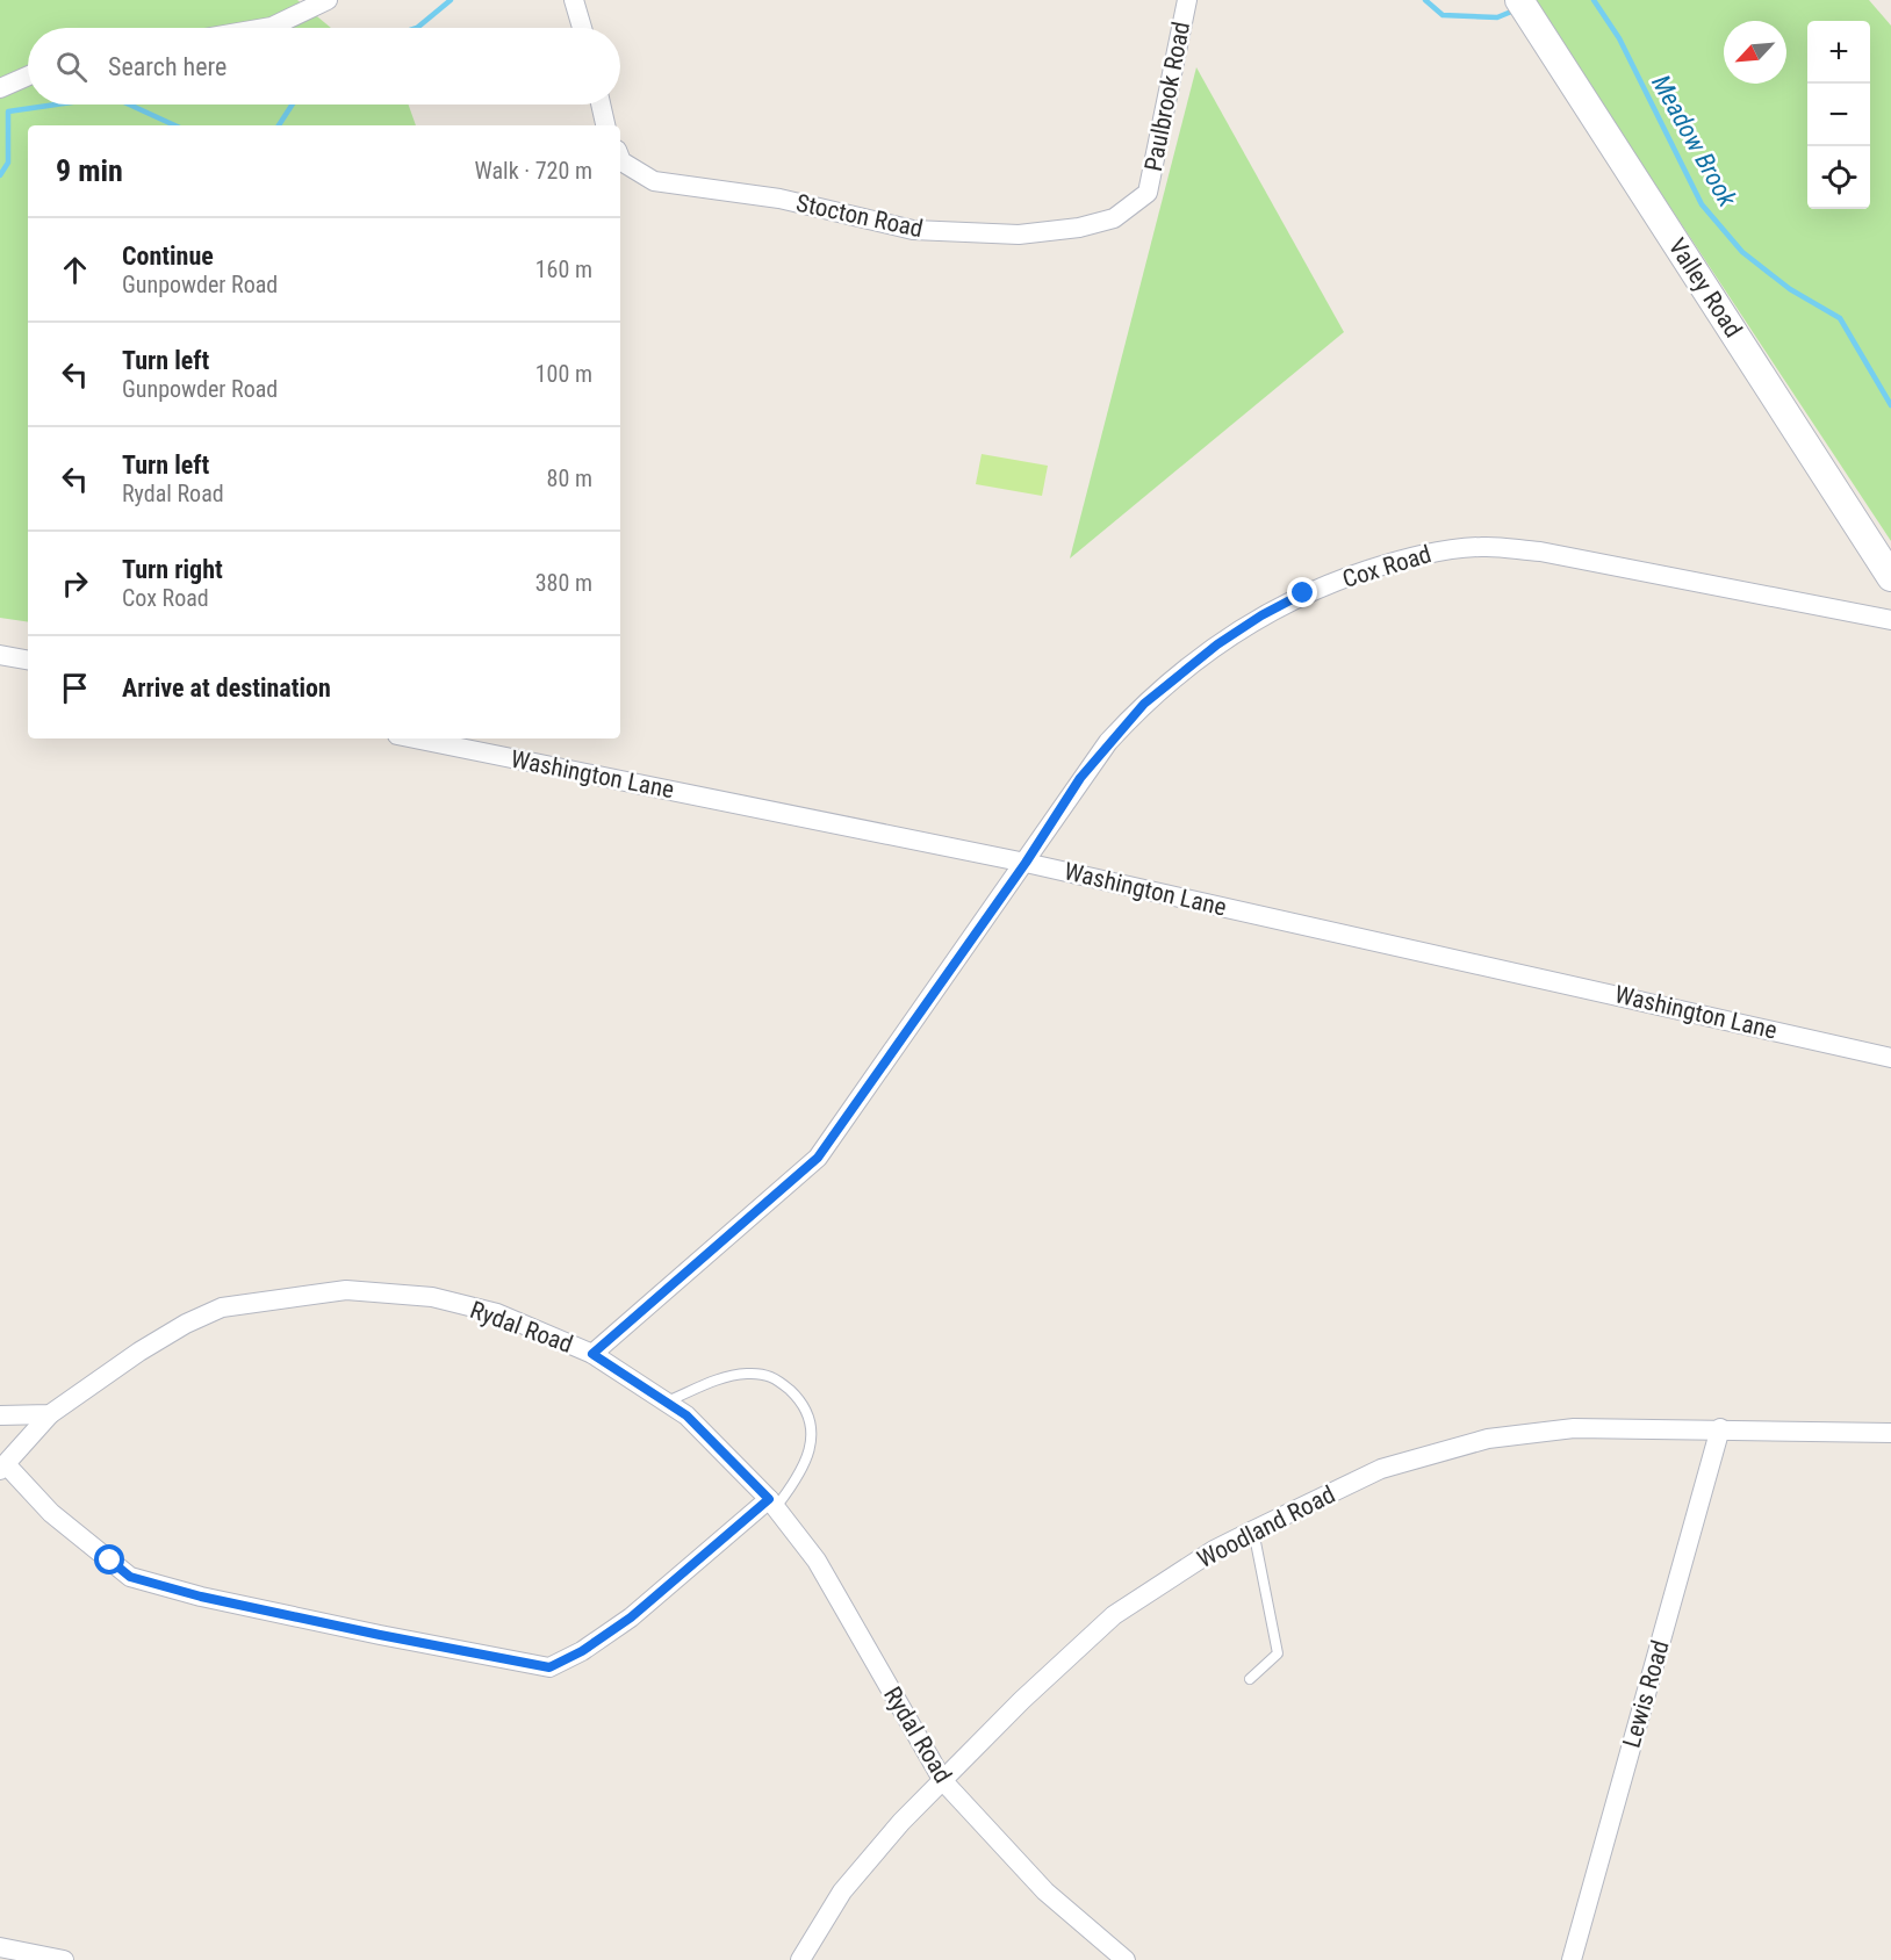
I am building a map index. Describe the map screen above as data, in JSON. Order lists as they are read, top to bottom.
{
  "streets": {
    "main road": ["Valley Road"],
    "street": [
      "Paulbrook Road",
      "Stocton Road",
      "Cox Road",
      "Washington Lane",
      "Rydal Road",
      "Woodland Road",
      "Lewis Road"
    ]
  },
  "crossings": [
    ["Paulbrook Road", "Stocton Road"],
    ["Cox Road", "Washington Lane"],
    ["Cox Road", "Rydal Road"],
    ["Rydal Road", "Woodland Road"],
    ["Woodland Road", "Lewis Road"]
  ],
  "water": ["Meadow Brook"],
  "north": "bottom left",
  "page": {
    "map_buttons": ["+", "−"],
    "search": "Search here",
    "heading": ["9 min", "Walk · 720 m"],
    "list": [
      ["Continue", "Gunpowder Road", "160 m"],
      ["Turn left", "Gunpowder Road", "100 m"],
      ["Turn left", "Rydal Road", "80 m"],
      ["Turn right", "Cox Road", "380 m"],
      "Arrive at destination"
    ]
  }
}
